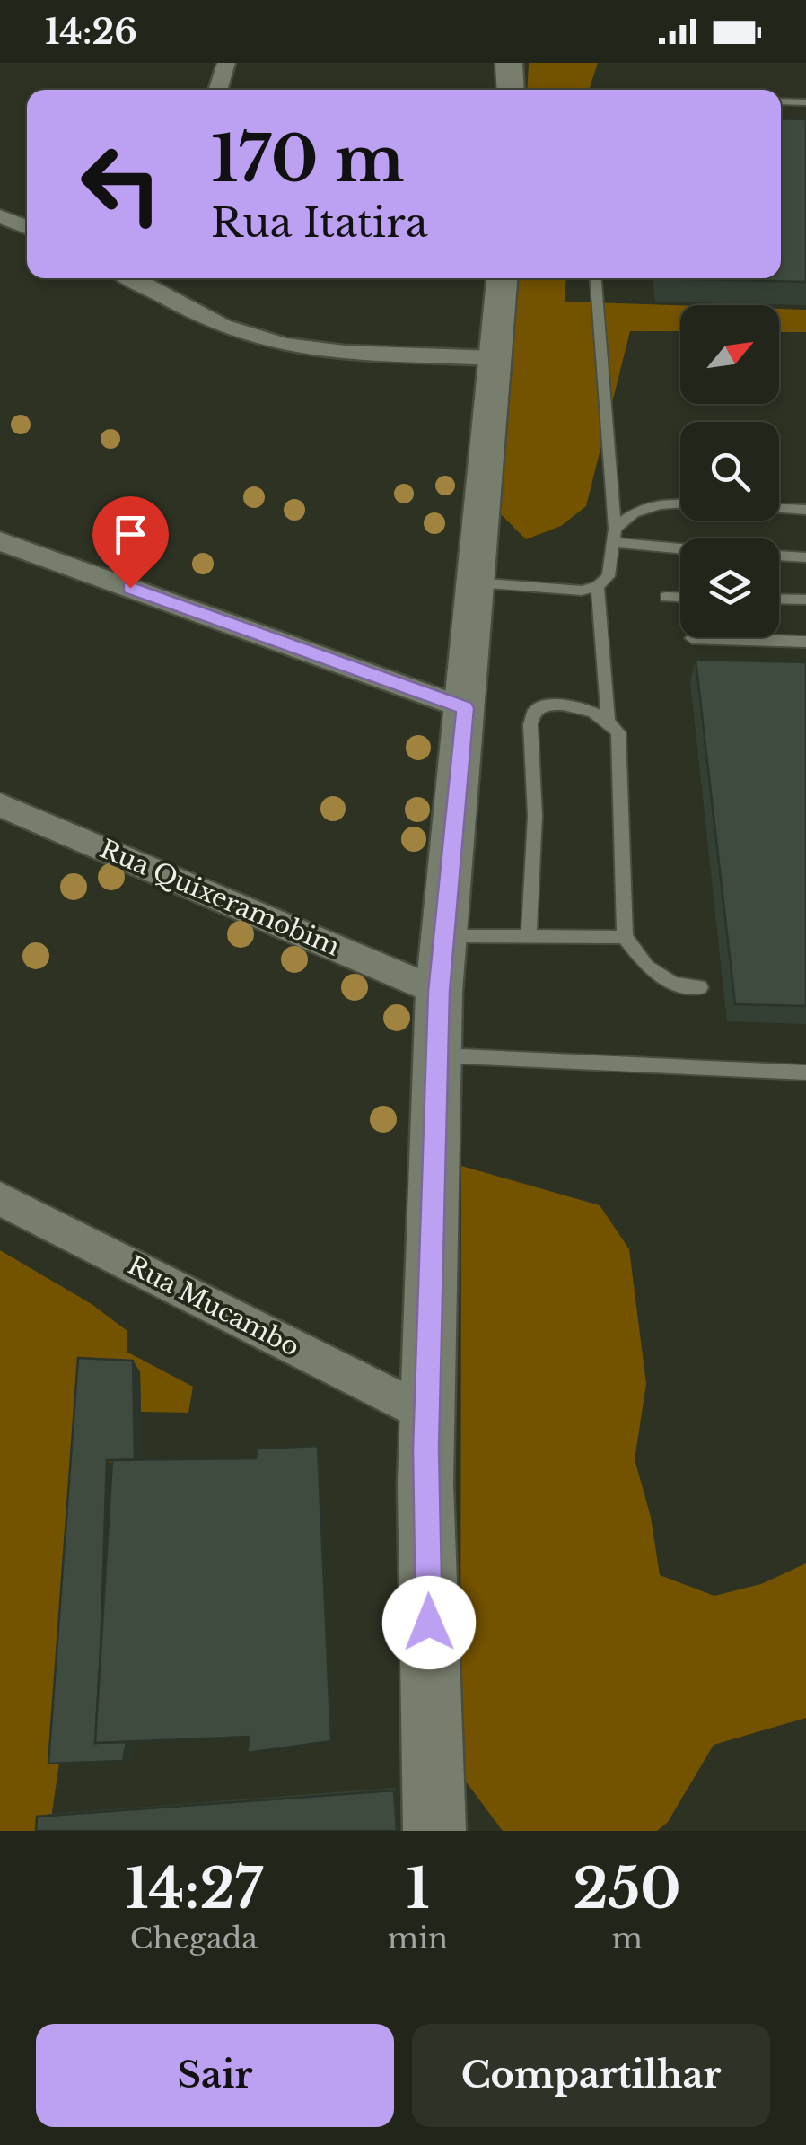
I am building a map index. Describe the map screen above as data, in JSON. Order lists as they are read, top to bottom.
{
  "streets": {
    "street": ["Rua Quixeramobim", "Rua Mucambo"]
  },
  "north": "top right",
  "page": {
    "status": "14:26",
    "turn": ["170 m", "Rua Itatira"],
    "eta": [
      "14:27",
      "Chegada",
      "1",
      "min",
      "250",
      "m"
    ],
    "buttons": ["Sair", "Compartilhar"]
  }
}
